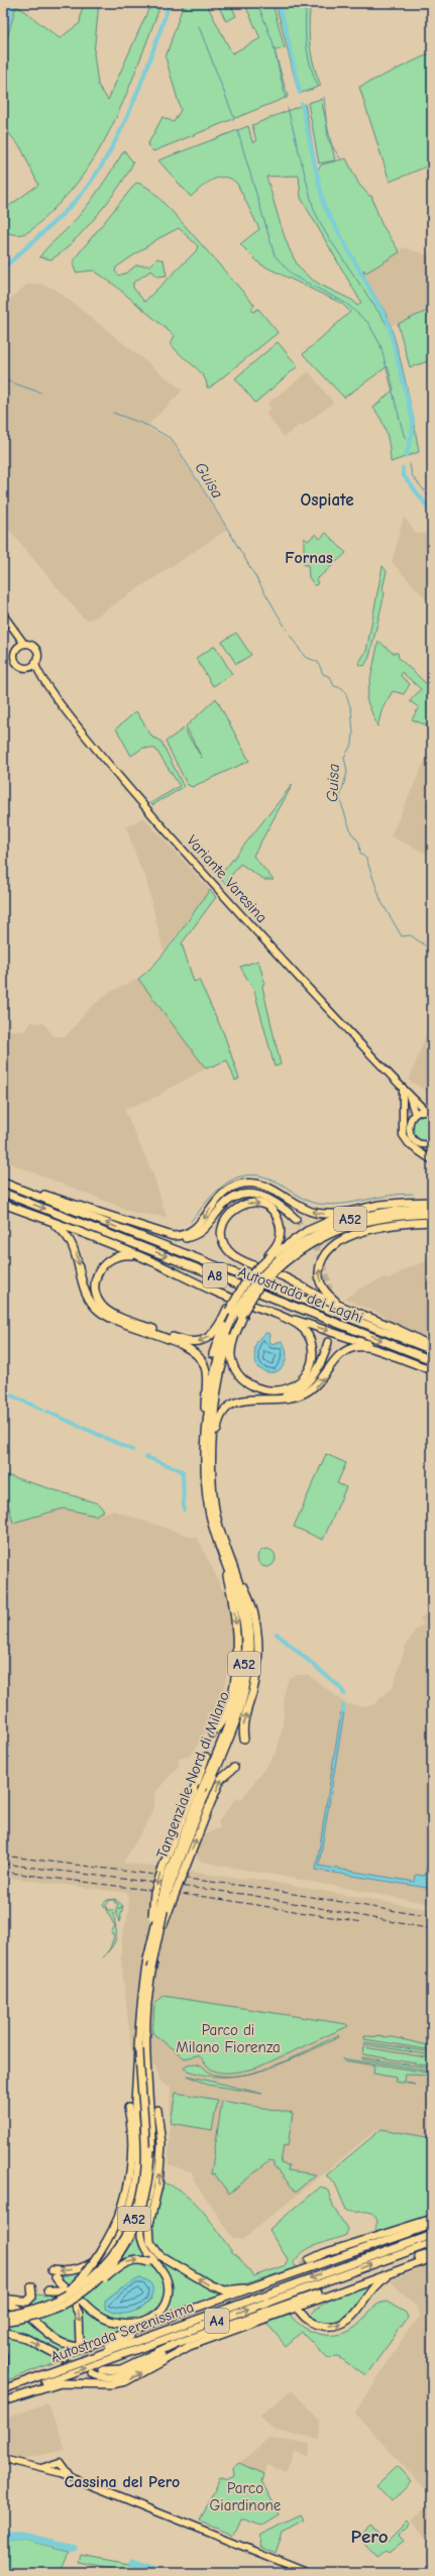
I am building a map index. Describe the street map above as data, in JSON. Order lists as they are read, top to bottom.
{
  "streets": {
    "highway": [
      "A52",
      "A8",
      "Autostrada dei Laghi",
      "Tangenziale Nord di Milano",
      "A4",
      "Autostrada Serenissima"
    ],
    "main road": ["Variante Varesina"]
  },
  "districts": [
    "Ospiate",
    "Fornas",
    "Cassina del Pero",
    "Pero"
  ],
  "water": ["Guisa"],
  "parks": ["Parco di Milano Fiorenza", "Parco Giardinone"]
}
